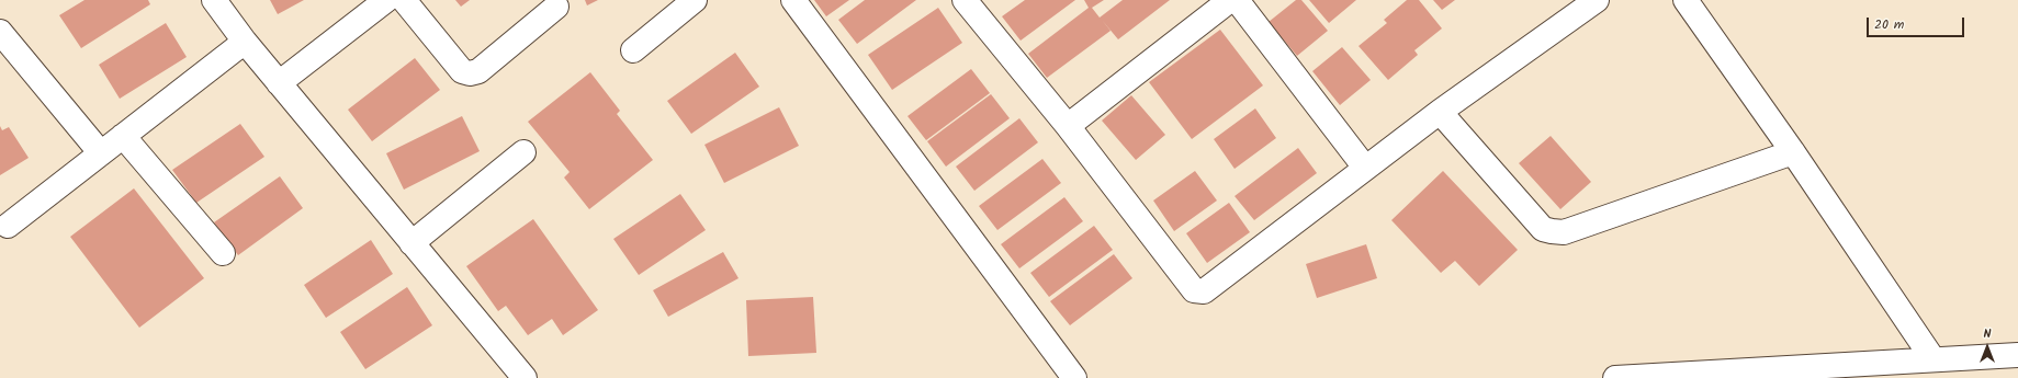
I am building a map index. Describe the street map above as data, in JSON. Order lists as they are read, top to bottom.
{
  "scale_bar": "20 m",
  "north": "top"
}
